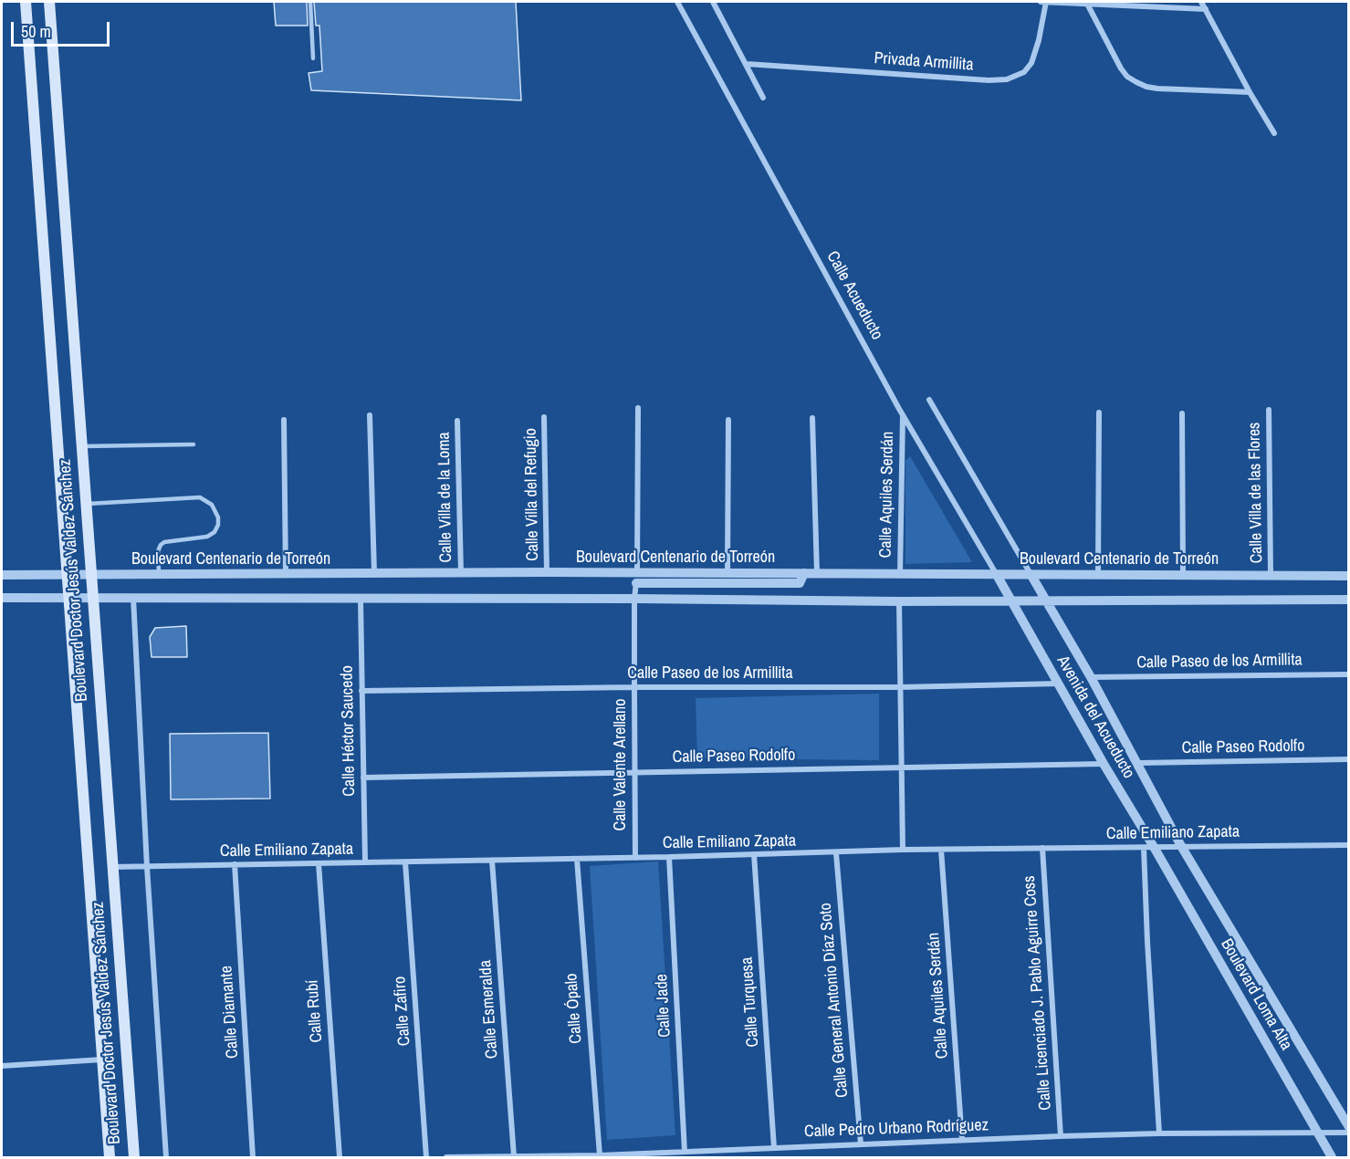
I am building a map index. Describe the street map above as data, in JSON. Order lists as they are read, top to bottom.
{
  "streets": {
    "main road": ["Boulevard Doctor Jesús Valdez Sánchez"],
    "street": [
      "Privada Armillita",
      "Calle Acueducto",
      "Calle Villa de las Flores",
      "Calle Villa del Refugio",
      "Calle Aquiles Serdán",
      "Calle Villa de la Loma",
      "Boulevard Centenario de Torreón",
      "Calle Paseo de los Armillita",
      "Avenida del Acueducto",
      "Calle Héctor Saucedo",
      "Calle Paseo Rodolfo",
      "Calle Valente Arellano",
      "Calle Emiliano Zapata",
      "Calle Licenciado J. Pablo Aguirre Coss",
      "Boulevard Loma Alta",
      "Calle General Antonio Díaz Soto",
      "Calle Turquesa",
      "Calle Jade",
      "Calle Ópalo",
      "Calle Esmeralda",
      "Calle Rubí",
      "Calle Zafiro",
      "Calle Diamante",
      "Calle Pedro Urbano Rodríguez"
    ]
  },
  "crossings": [
    ["Calle Acueducto", "Calle Aquiles Serdán"],
    ["Calle Acueducto", "Boulevard Centenario de Torreón"],
    ["Calle Acueducto", "Avenida del Acueducto"],
    ["Calle Villa de las Flores", "Boulevard Centenario de Torreón"],
    ["Calle Villa del Refugio", "Boulevard Centenario de Torreón"],
    ["Calle Aquiles Serdán", "Boulevard Centenario de Torreón"],
    ["Calle Aquiles Serdán", "Calle Emiliano Zapata"],
    ["Calle Aquiles Serdán", "Calle Pedro Urbano Rodríguez"],
    ["Calle Villa de la Loma", "Boulevard Centenario de Torreón"],
    ["Boulevard Centenario de Torreón", "Boulevard Doctor Jesús Valdez Sánchez"],
    ["Boulevard Centenario de Torreón", "Calle Valente Arellano"],
    ["Boulevard Doctor Jesús Valdez Sánchez", "Calle Emiliano Zapata"],
    ["Calle Paseo de los Armillita", "Avenida del Acueducto"],
    ["Calle Paseo de los Armillita", "Calle Héctor Saucedo"],
    ["Calle Paseo de los Armillita", "Calle Valente Arellano"],
    ["Avenida del Acueducto", "Calle Paseo Rodolfo"],
    ["Avenida del Acueducto", "Calle Emiliano Zapata"],
    ["Avenida del Acueducto", "Boulevard Loma Alta"],
    ["Calle Héctor Saucedo", "Calle Paseo Rodolfo"],
    ["Calle Héctor Saucedo", "Calle Emiliano Zapata"],
    ["Calle Paseo Rodolfo", "Calle Valente Arellano"],
    ["Calle Valente Arellano", "Calle Emiliano Zapata"],
    ["Calle Emiliano Zapata", "Calle Licenciado J. Pablo Aguirre Coss"],
    ["Calle Emiliano Zapata", "Boulevard Loma Alta"],
    ["Calle Emiliano Zapata", "Calle General Antonio Díaz Soto"],
    ["Calle Emiliano Zapata", "Calle Turquesa"],
    ["Calle Emiliano Zapata", "Calle Jade"],
    ["Calle Emiliano Zapata", "Calle Ópalo"],
    ["Calle Emiliano Zapata", "Calle Esmeralda"],
    ["Calle Emiliano Zapata", "Calle Rubí"],
    ["Calle Emiliano Zapata", "Calle Zafiro"],
    ["Calle Emiliano Zapata", "Calle Diamante"],
    ["Calle Licenciado J. Pablo Aguirre Coss", "Calle Pedro Urbano Rodríguez"],
    ["Boulevard Loma Alta", "Calle Pedro Urbano Rodríguez"],
    ["Calle General Antonio Díaz Soto", "Calle Pedro Urbano Rodríguez"],
    ["Calle Turquesa", "Calle Pedro Urbano Rodríguez"],
    ["Calle Jade", "Calle Pedro Urbano Rodríguez"],
    ["Calle Ópalo", "Calle Pedro Urbano Rodríguez"],
    ["Calle Esmeralda", "Calle Pedro Urbano Rodríguez"]
  ],
  "scale_bar": "50 m"
}
